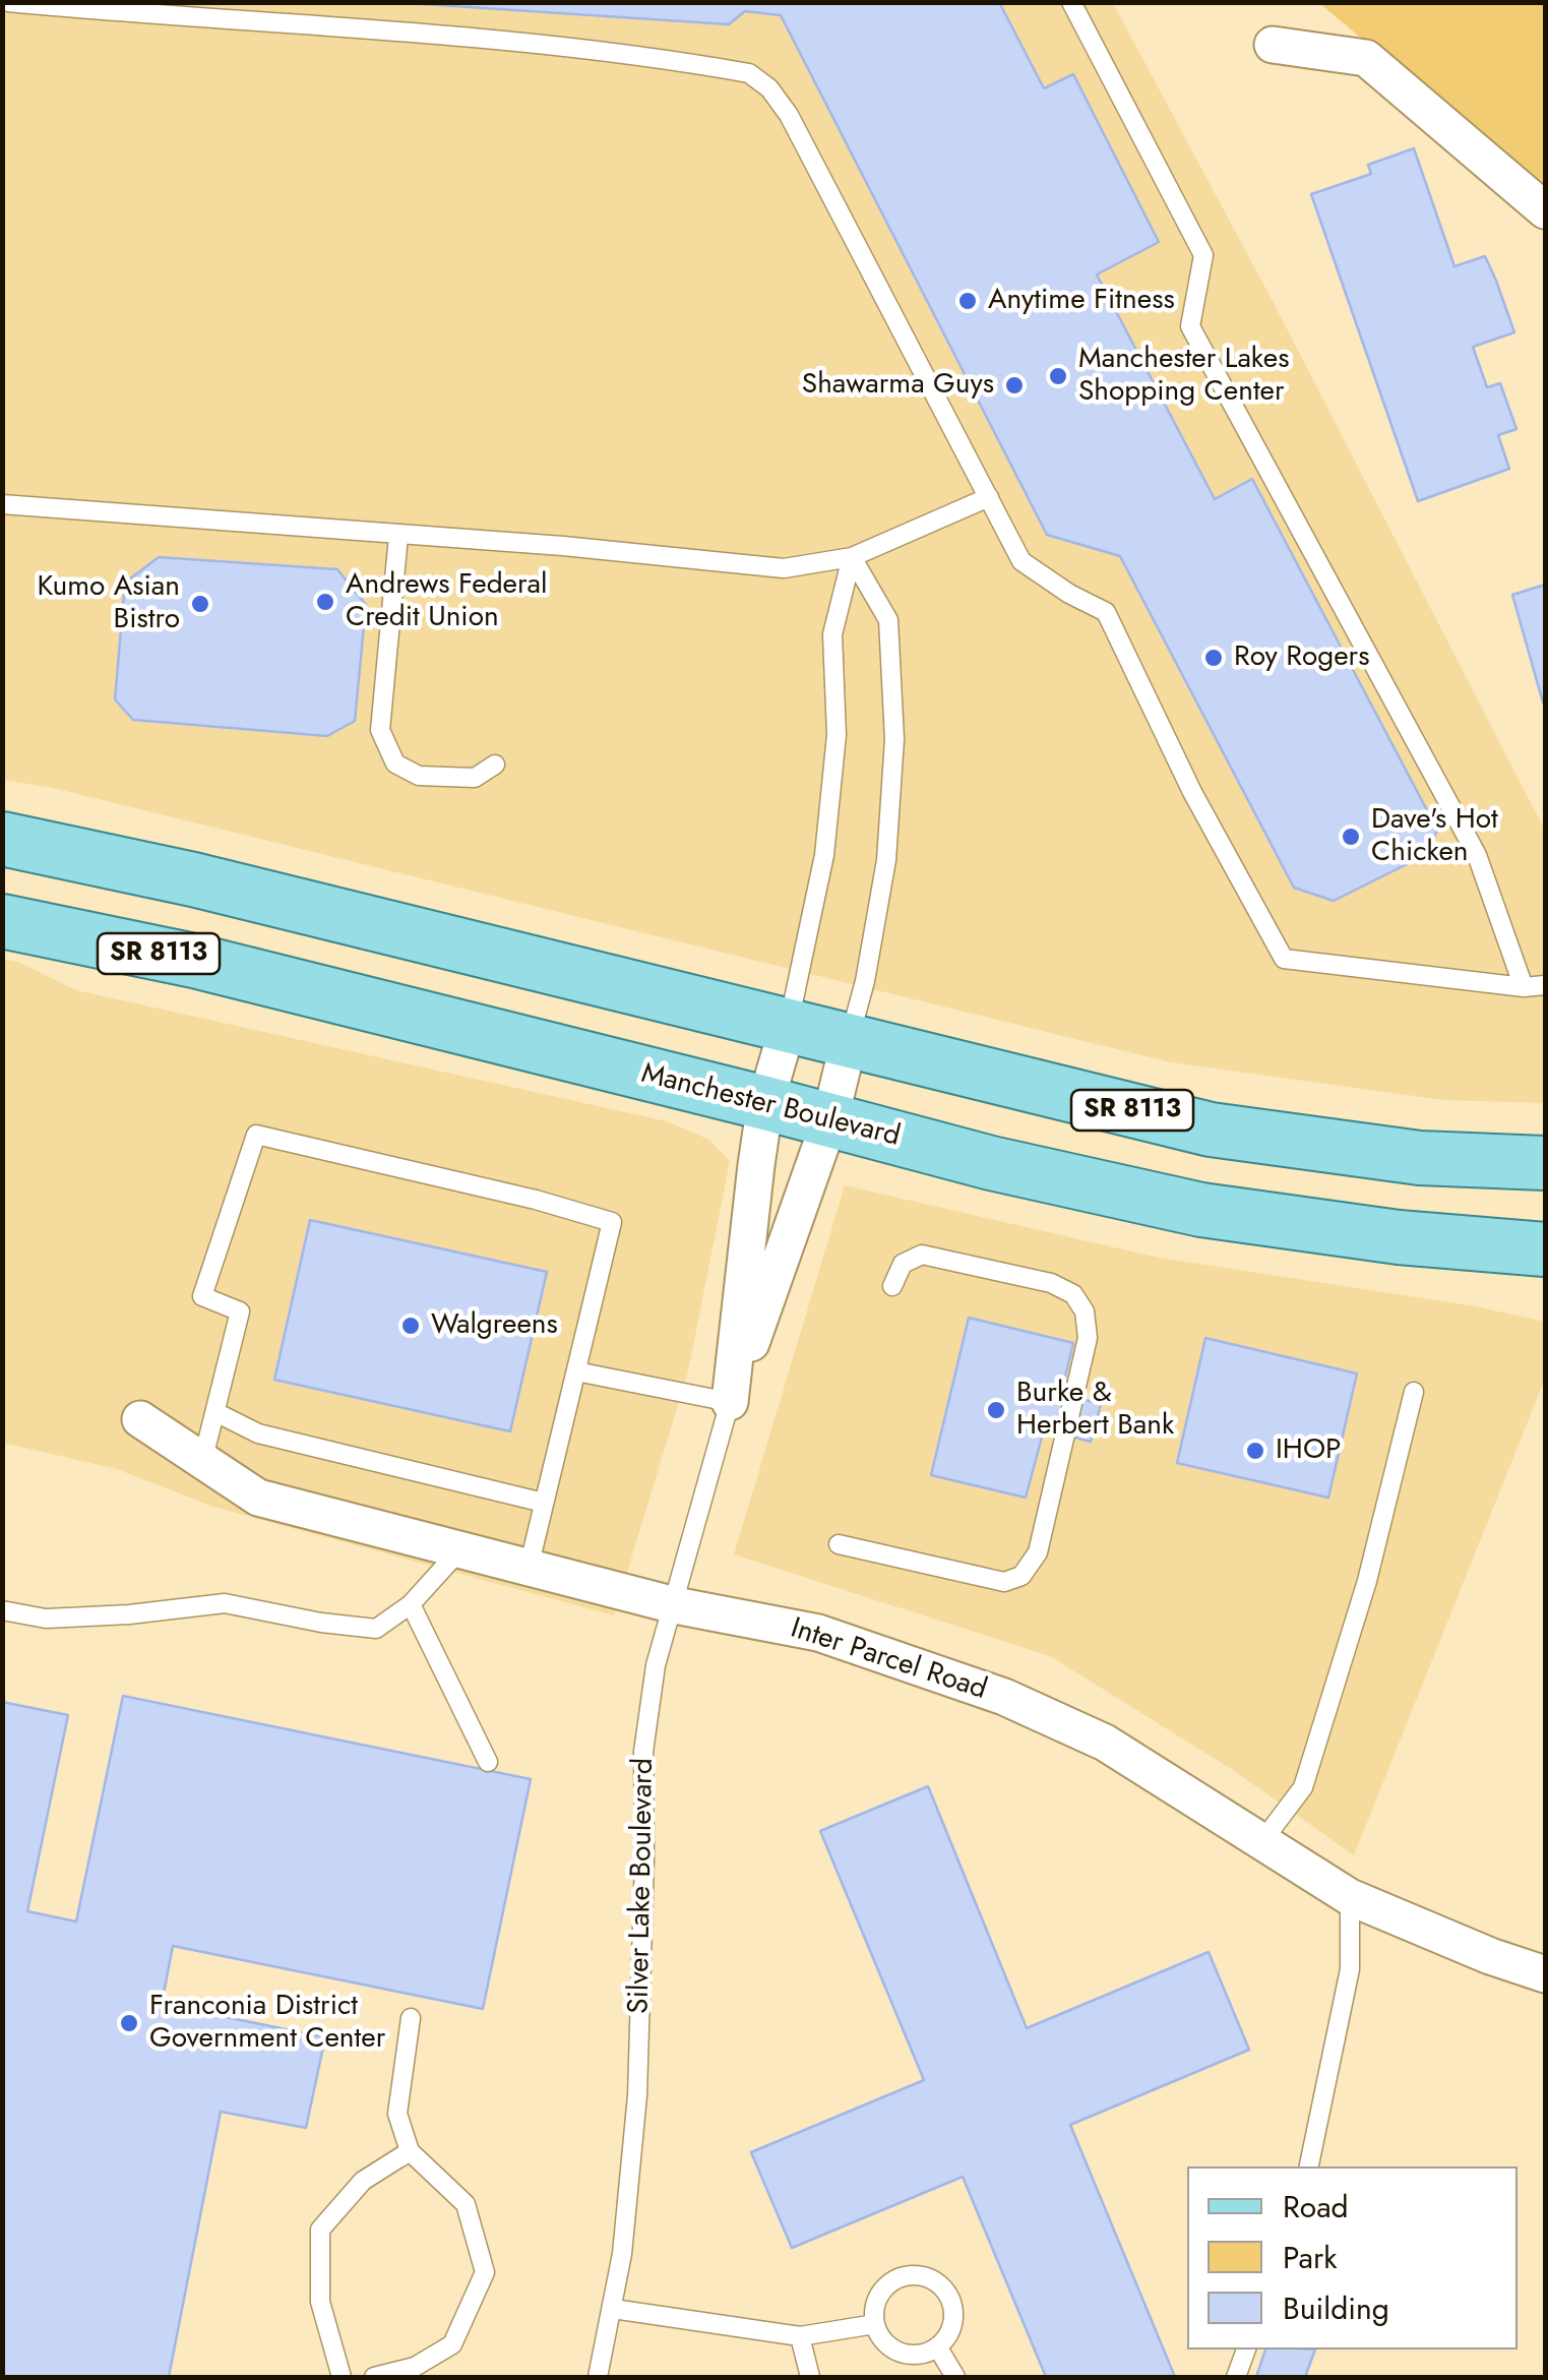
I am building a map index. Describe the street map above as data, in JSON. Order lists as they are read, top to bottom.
{
  "streets": {
    "main road": ["SR 8113", "Manchester Boulevard"],
    "street": ["Inter Parcel Road", "Silver Lake Boulevard"]
  },
  "crossings": [
    ["SR 8113", "Silver Lake Boulevard"],
    ["Manchester Boulevard", "Silver Lake Boulevard"],
    ["Inter Parcel Road", "Silver Lake Boulevard"]
  ],
  "places": [
    "Anytime Fitness",
    "Manchester Lakes Shopping Center",
    "Shawarma Guys",
    "Andrews Federal Credit Union",
    "Kumo Asian Bistro",
    "Roy Rogers",
    "Dave's Hot Chicken",
    "Walgreens",
    "Burke & Herbert Bank",
    "IHOP",
    "Franconia District Government Center"
  ],
  "legend": ["Road", "Park", "Building"]
}
